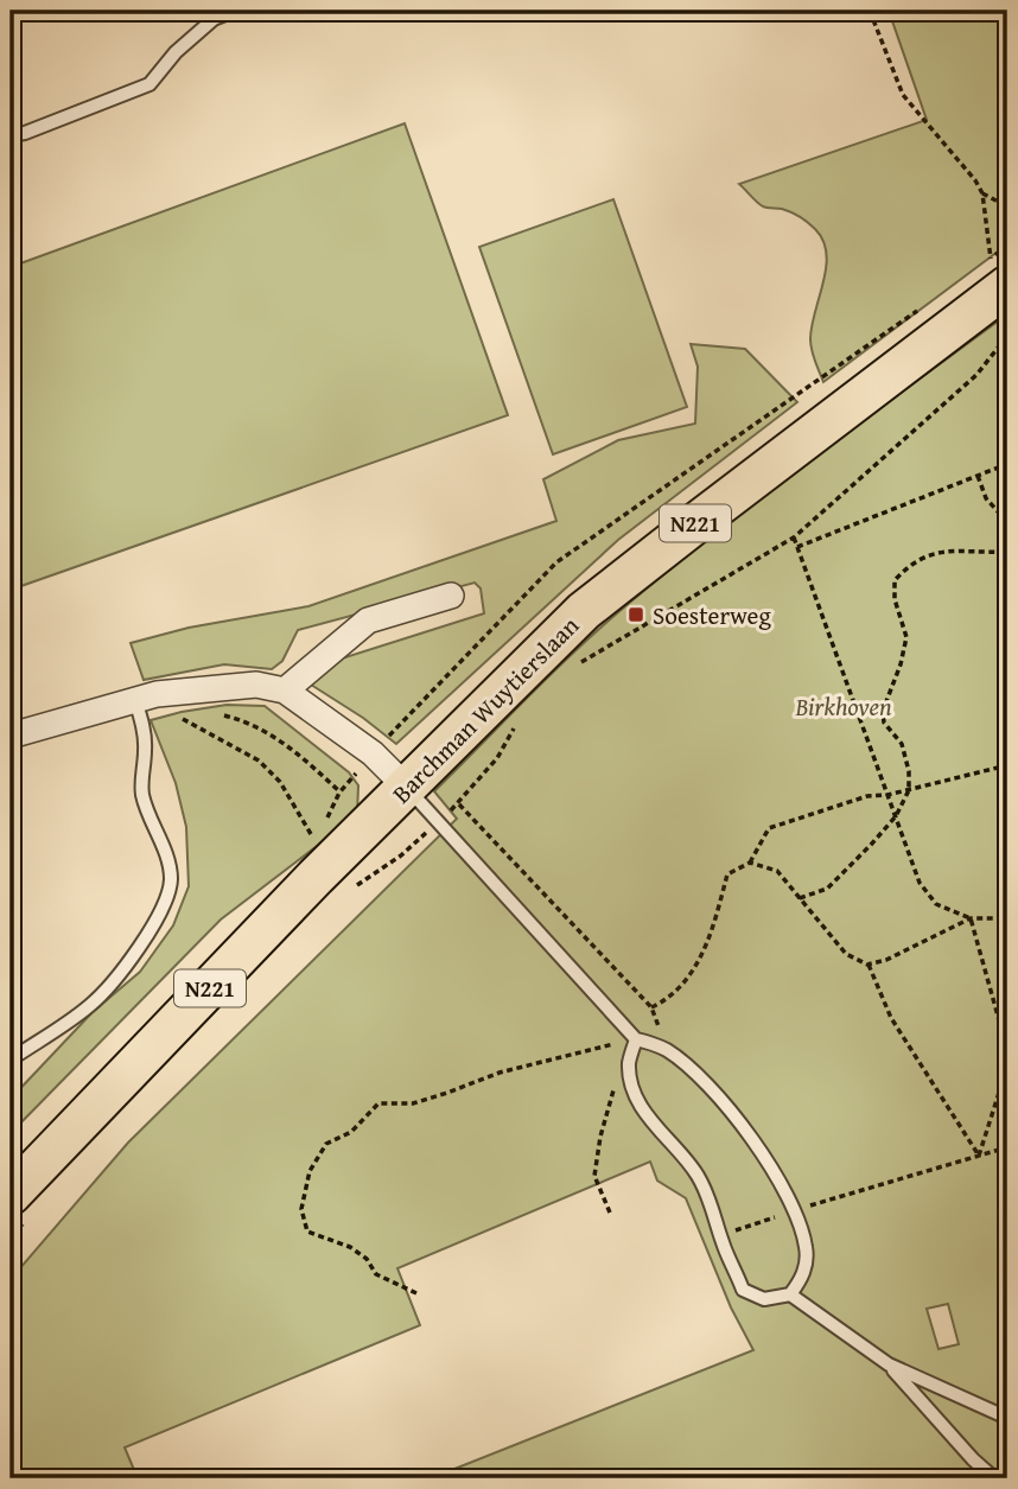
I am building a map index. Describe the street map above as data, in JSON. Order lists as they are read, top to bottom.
{
  "streets": {
    "main road": ["N221", "Barchman Wuytierslaan"]
  },
  "parks": ["Birkhoven"],
  "places": {
    "transit": ["Soesterweg"]
  }
}
